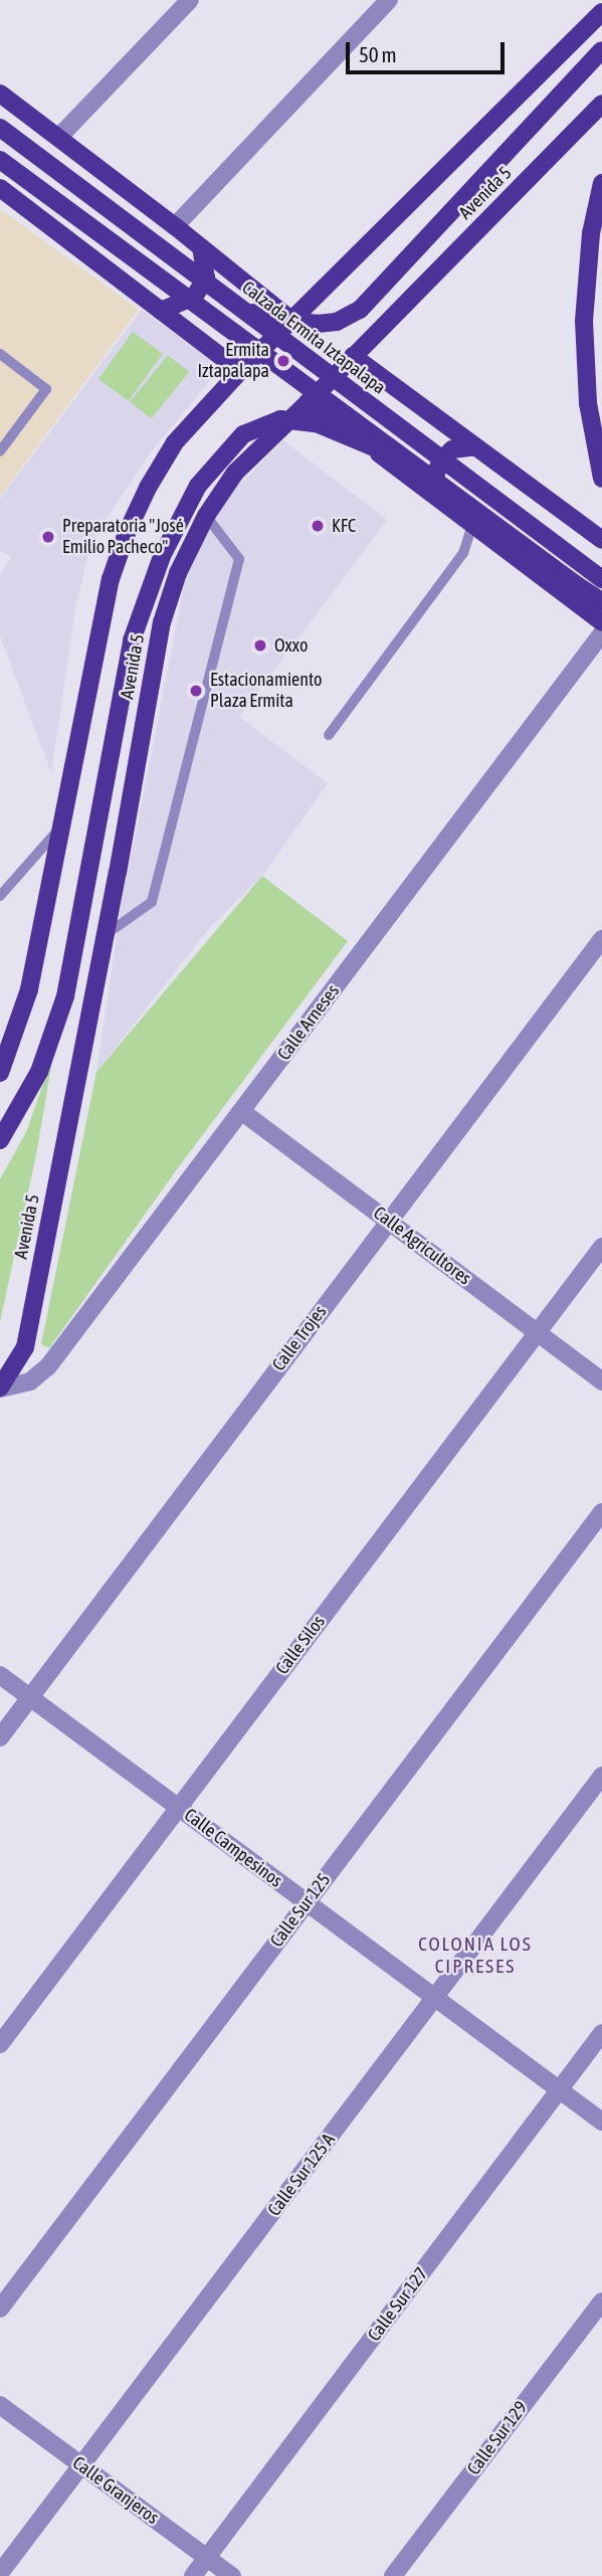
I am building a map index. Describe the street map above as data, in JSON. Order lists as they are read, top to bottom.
{
  "streets": {
    "main road": ["Avenida 5", "Calzada Ermita Iztapalapa"],
    "street": [
      "Calle Arneses",
      "Calle Agricultores",
      "Calle Trojes",
      "Calle Silos",
      "Calle Campesinos",
      "Calle Sur 125",
      "Calle Sur 125 A",
      "Calle Sur 127",
      "Calle Sur 129",
      "Calle Granjeros"
    ]
  },
  "crossings": [
    ["Avenida 5", "Calzada Ermita Iztapalapa"],
    ["Avenida 5", "Calle Arneses"],
    ["Calle Arneses", "Calle Agricultores"],
    ["Calle Agricultores", "Calle Trojes"],
    ["Calle Agricultores", "Calle Silos"],
    ["Calle Trojes", "Calle Campesinos"],
    ["Calle Silos", "Calle Campesinos"],
    ["Calle Campesinos", "Calle Sur 125"],
    ["Calle Campesinos", "Calle Sur 125 A"],
    ["Calle Campesinos", "Calle Sur 127"],
    ["Calle Sur 125 A", "Calle Granjeros"],
    ["Calle Sur 127", "Calle Granjeros"]
  ],
  "districts": ["COLONIA LOS CIPRESES"],
  "places": [
    "Ermita Iztapalapa",
    "KFC",
    "Preparatoria \"José Emilio Pacheco\"",
    "Oxxo",
    "Estacionamiento Plaza Ermita"
  ],
  "scale_bar": "50 m"
}
